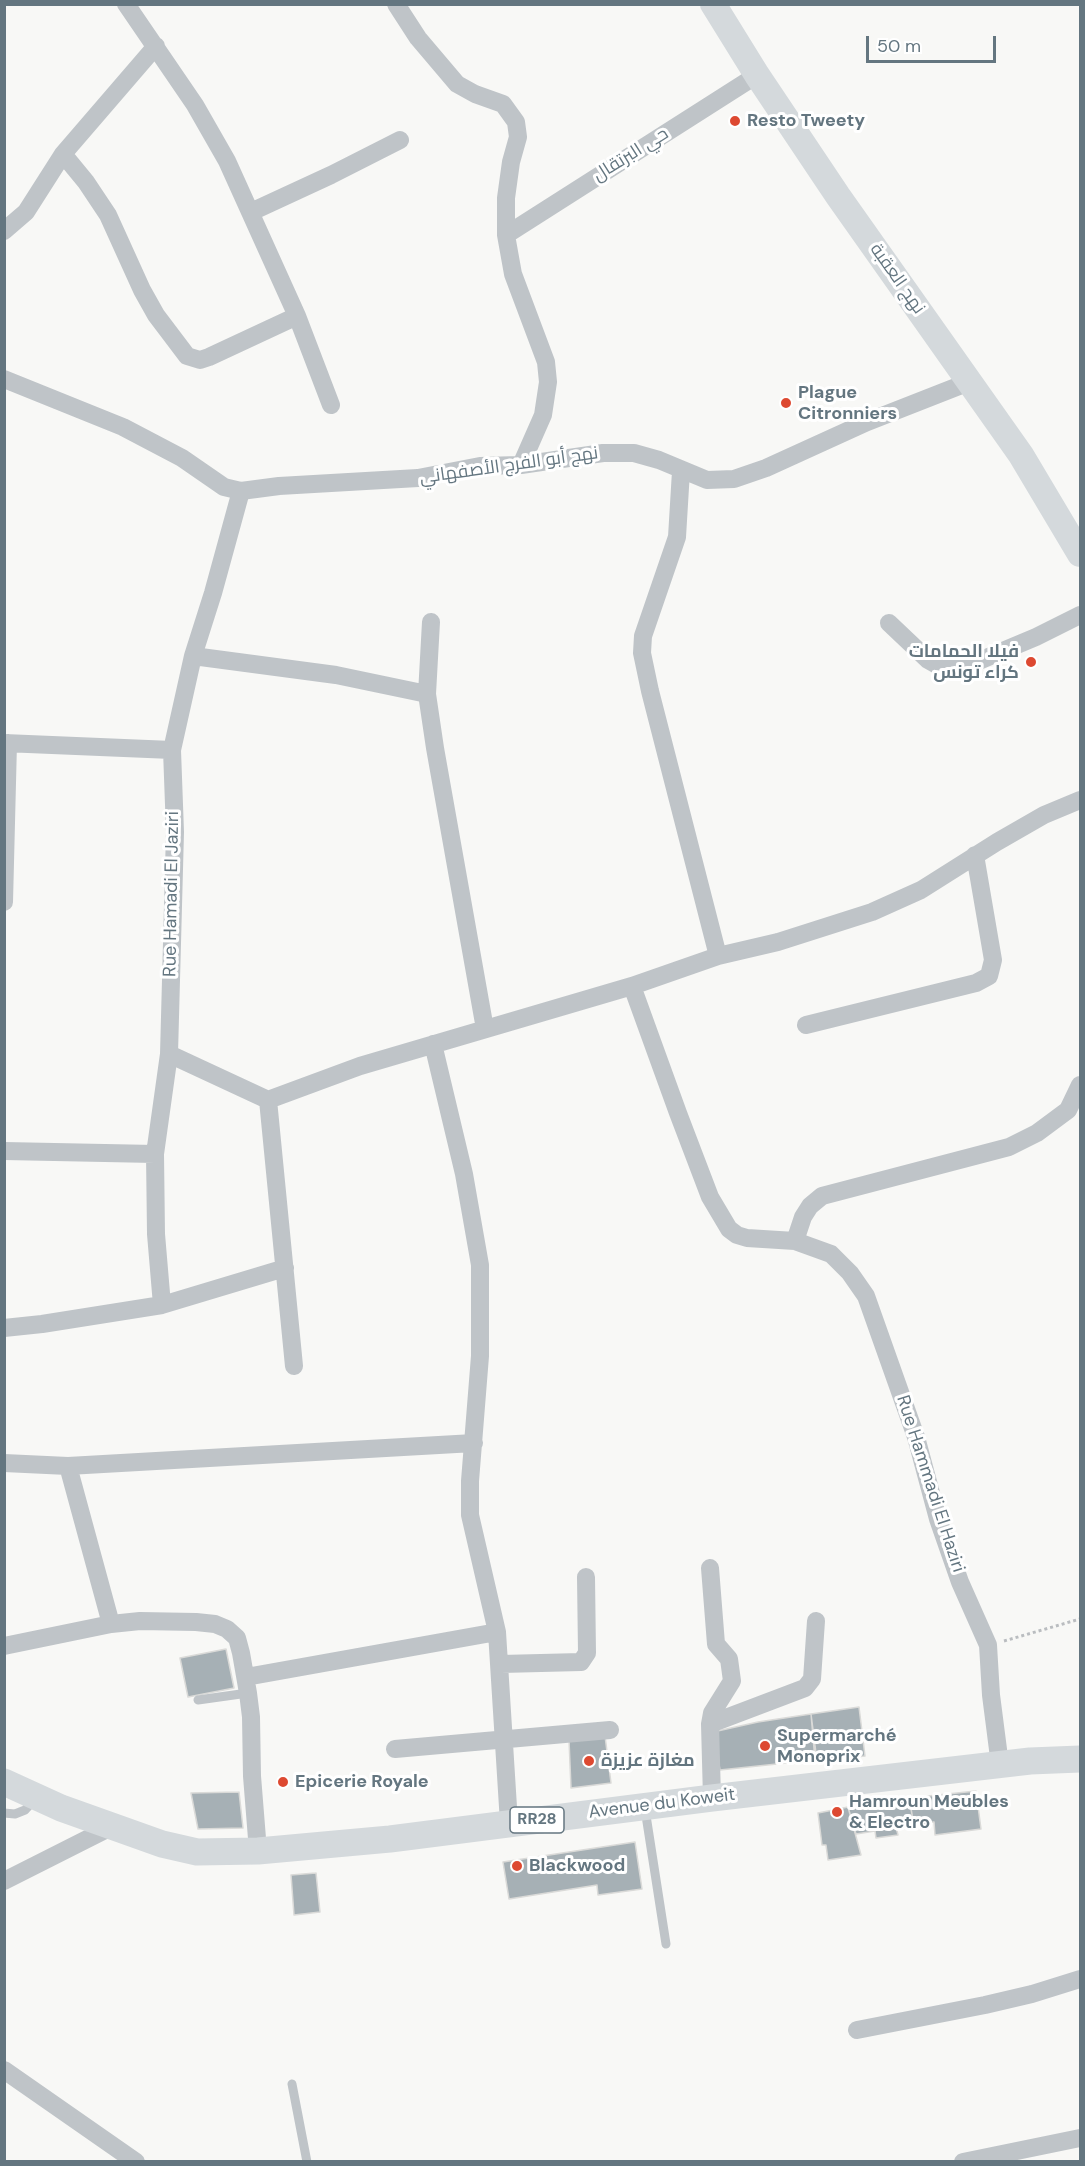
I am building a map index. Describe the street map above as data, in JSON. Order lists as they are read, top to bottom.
{
  "streets": {
    "main road": ["Avenue du Koweit", "RR28"],
    "street": [
      "حي البرتقال",
      "نهج العقبة",
      "نهج أبو الفرج الأصفهاني",
      "Rue Hamadi El Jaziri",
      "Rue Hammadi El Haziri"
    ]
  },
  "crossings": [
    ["حي البرتقال", "نهج العقبة"],
    ["نهج العقبة", "نهج أبو الفرج الأصفهاني"],
    ["نهج أبو الفرج الأصفهاني", "Rue Hamadi El Jaziri"],
    ["Rue Hammadi El Haziri", "Avenue du Koweit"]
  ],
  "places": [
    "Resto Tweety",
    "Plague Citronniers",
    "فيلا الحمامات كراء تونس",
    "Supermarché Monoprix",
    "مغازة عزيزة",
    "Epicerie Royale",
    "Hamroun Meubles & Electro",
    "Blackwood"
  ],
  "scale_bar": "50 m"
}
